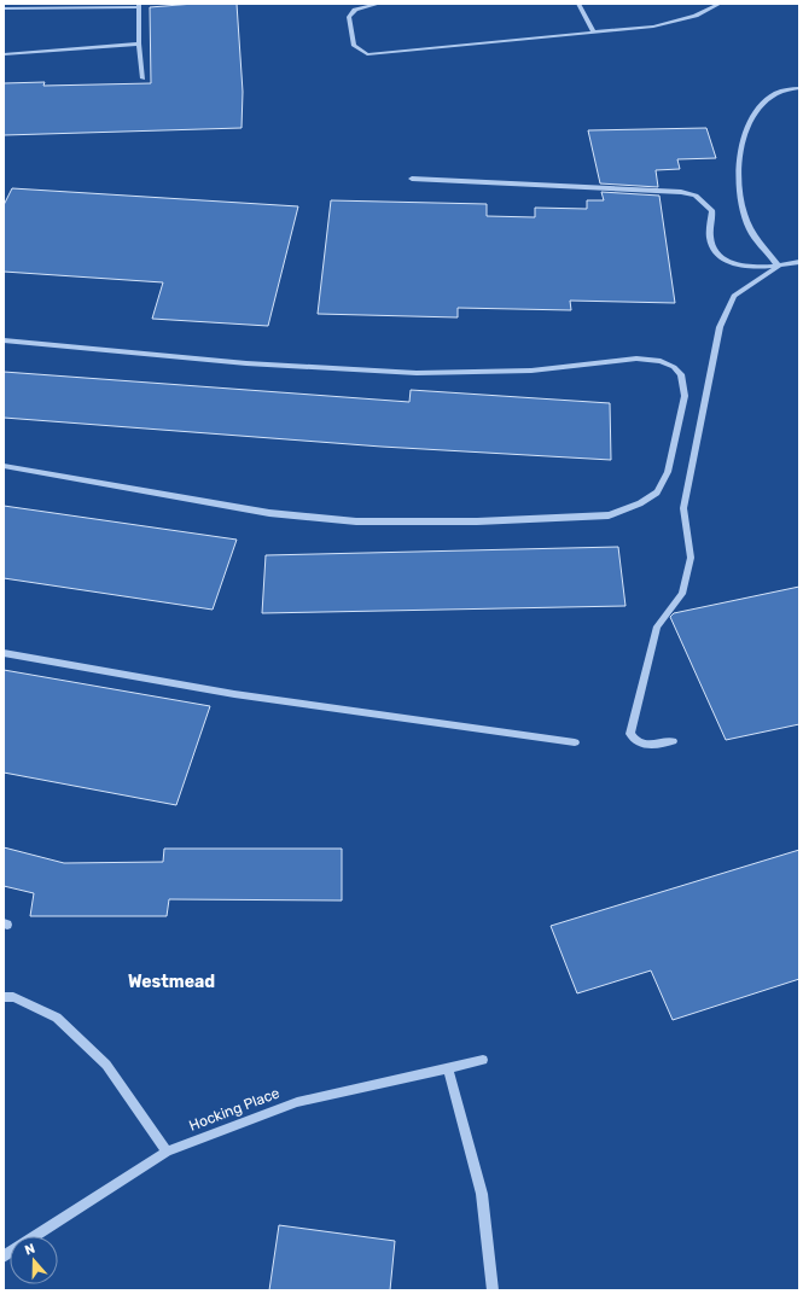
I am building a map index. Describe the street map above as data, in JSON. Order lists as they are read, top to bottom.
{
  "streets": {
    "lane": ["Hocking Place"]
  },
  "districts": ["Westmead"],
  "north": "top"
}
